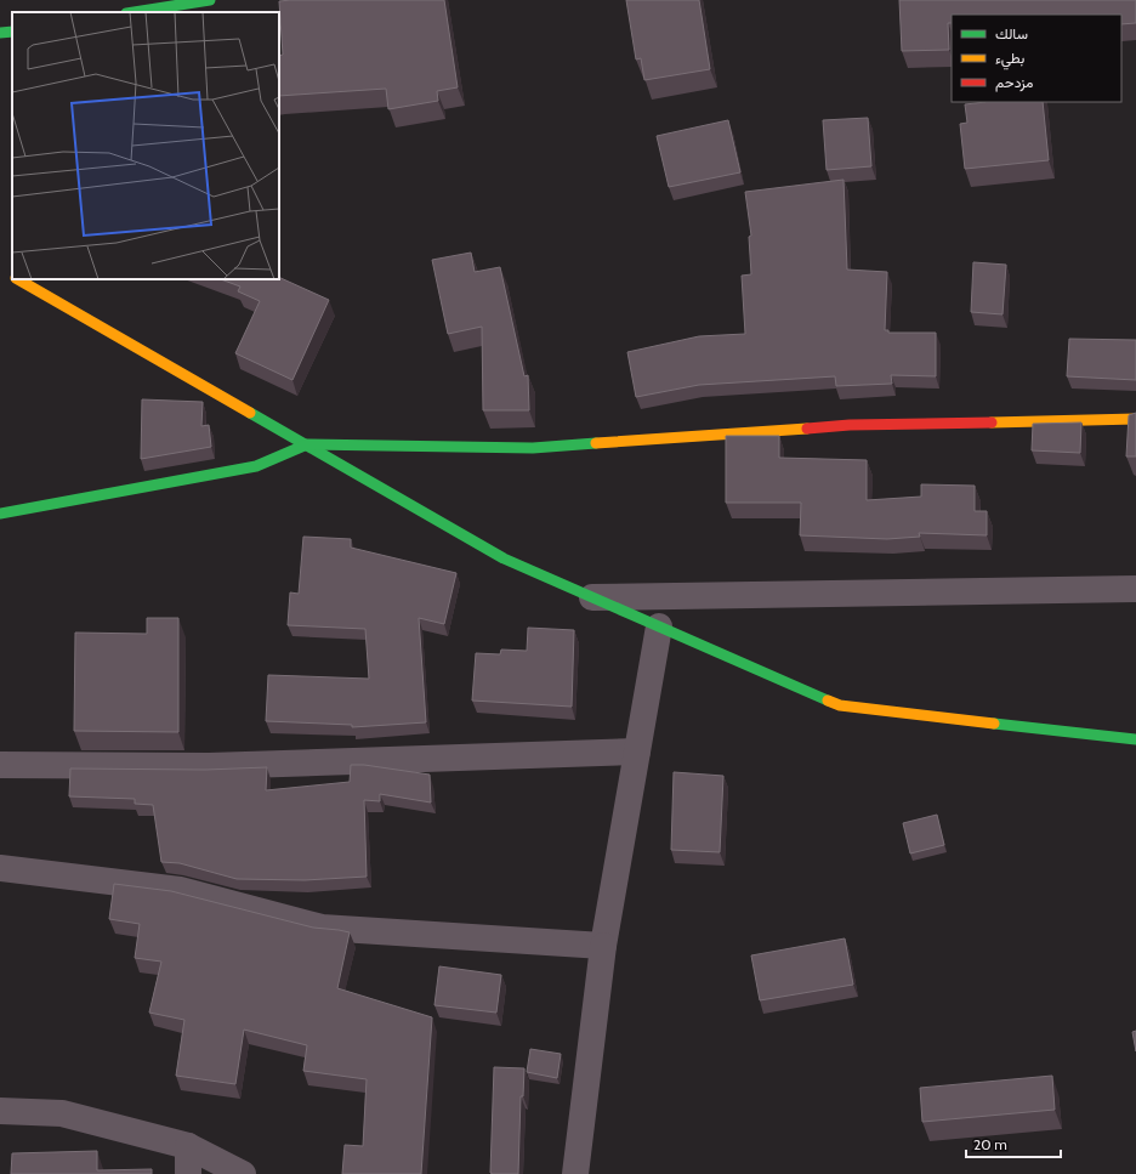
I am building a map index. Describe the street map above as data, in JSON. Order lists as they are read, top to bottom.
{
  "legend": ["سالك", "بطيء", "مزدحم"],
  "scale_bar": "20 m"
}
